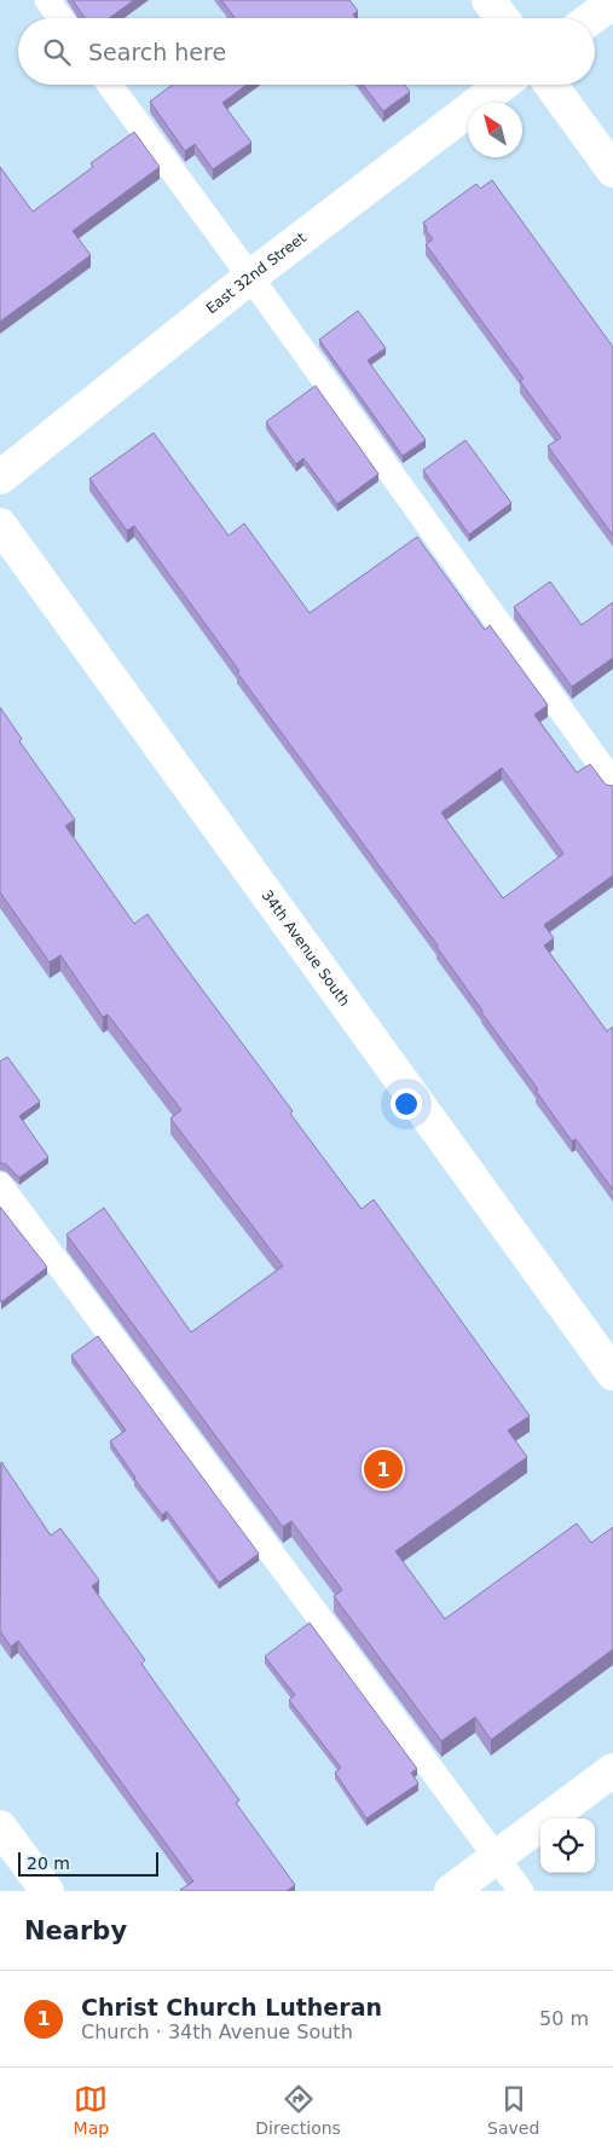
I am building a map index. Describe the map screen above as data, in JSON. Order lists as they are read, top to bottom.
{
  "streets": {
    "street": ["East 32nd Street", "34th Avenue South"]
  },
  "scale_bar": "20 m",
  "north": "top left",
  "page": {
    "search": "Search here",
    "pins": "1",
    "scale": "20 m",
    "heading": "Nearby",
    "list": [
      {
        "mark": "1",
        "name": "Christ Church Lutheran",
        "note": "Church · 34th Avenue South",
        "value": "50 m"
      }
    ],
    "nav": ["Map", "Directions", "Saved"]
  }
}
